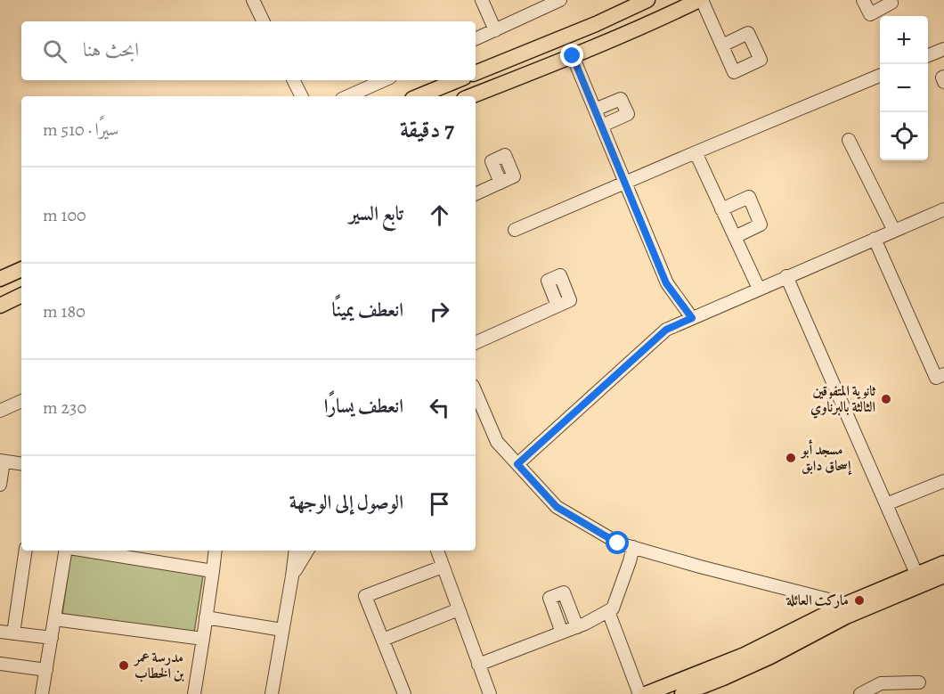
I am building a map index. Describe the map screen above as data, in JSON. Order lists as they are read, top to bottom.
{
  "places": [
    "ثانوية المتفوقين الثالثة بالبرناوي",
    "مسجد أبو إسحاق دابق",
    "ماركت العائلة",
    "مدرسة عمر بن الخطاب"
  ],
  "page": {
    "map_buttons": ["+", "−"],
    "search": "ابحث هنا",
    "heading": ["7 دقيقة", "سيرًا · 510 m"],
    "list": [
      ["تابع السير", "100 m"],
      ["انعطف يمينًا", "180 m"],
      ["انعطف يسارًا", "230 m"],
      "الوصول إلى الوجهة"
    ]
  }
}
